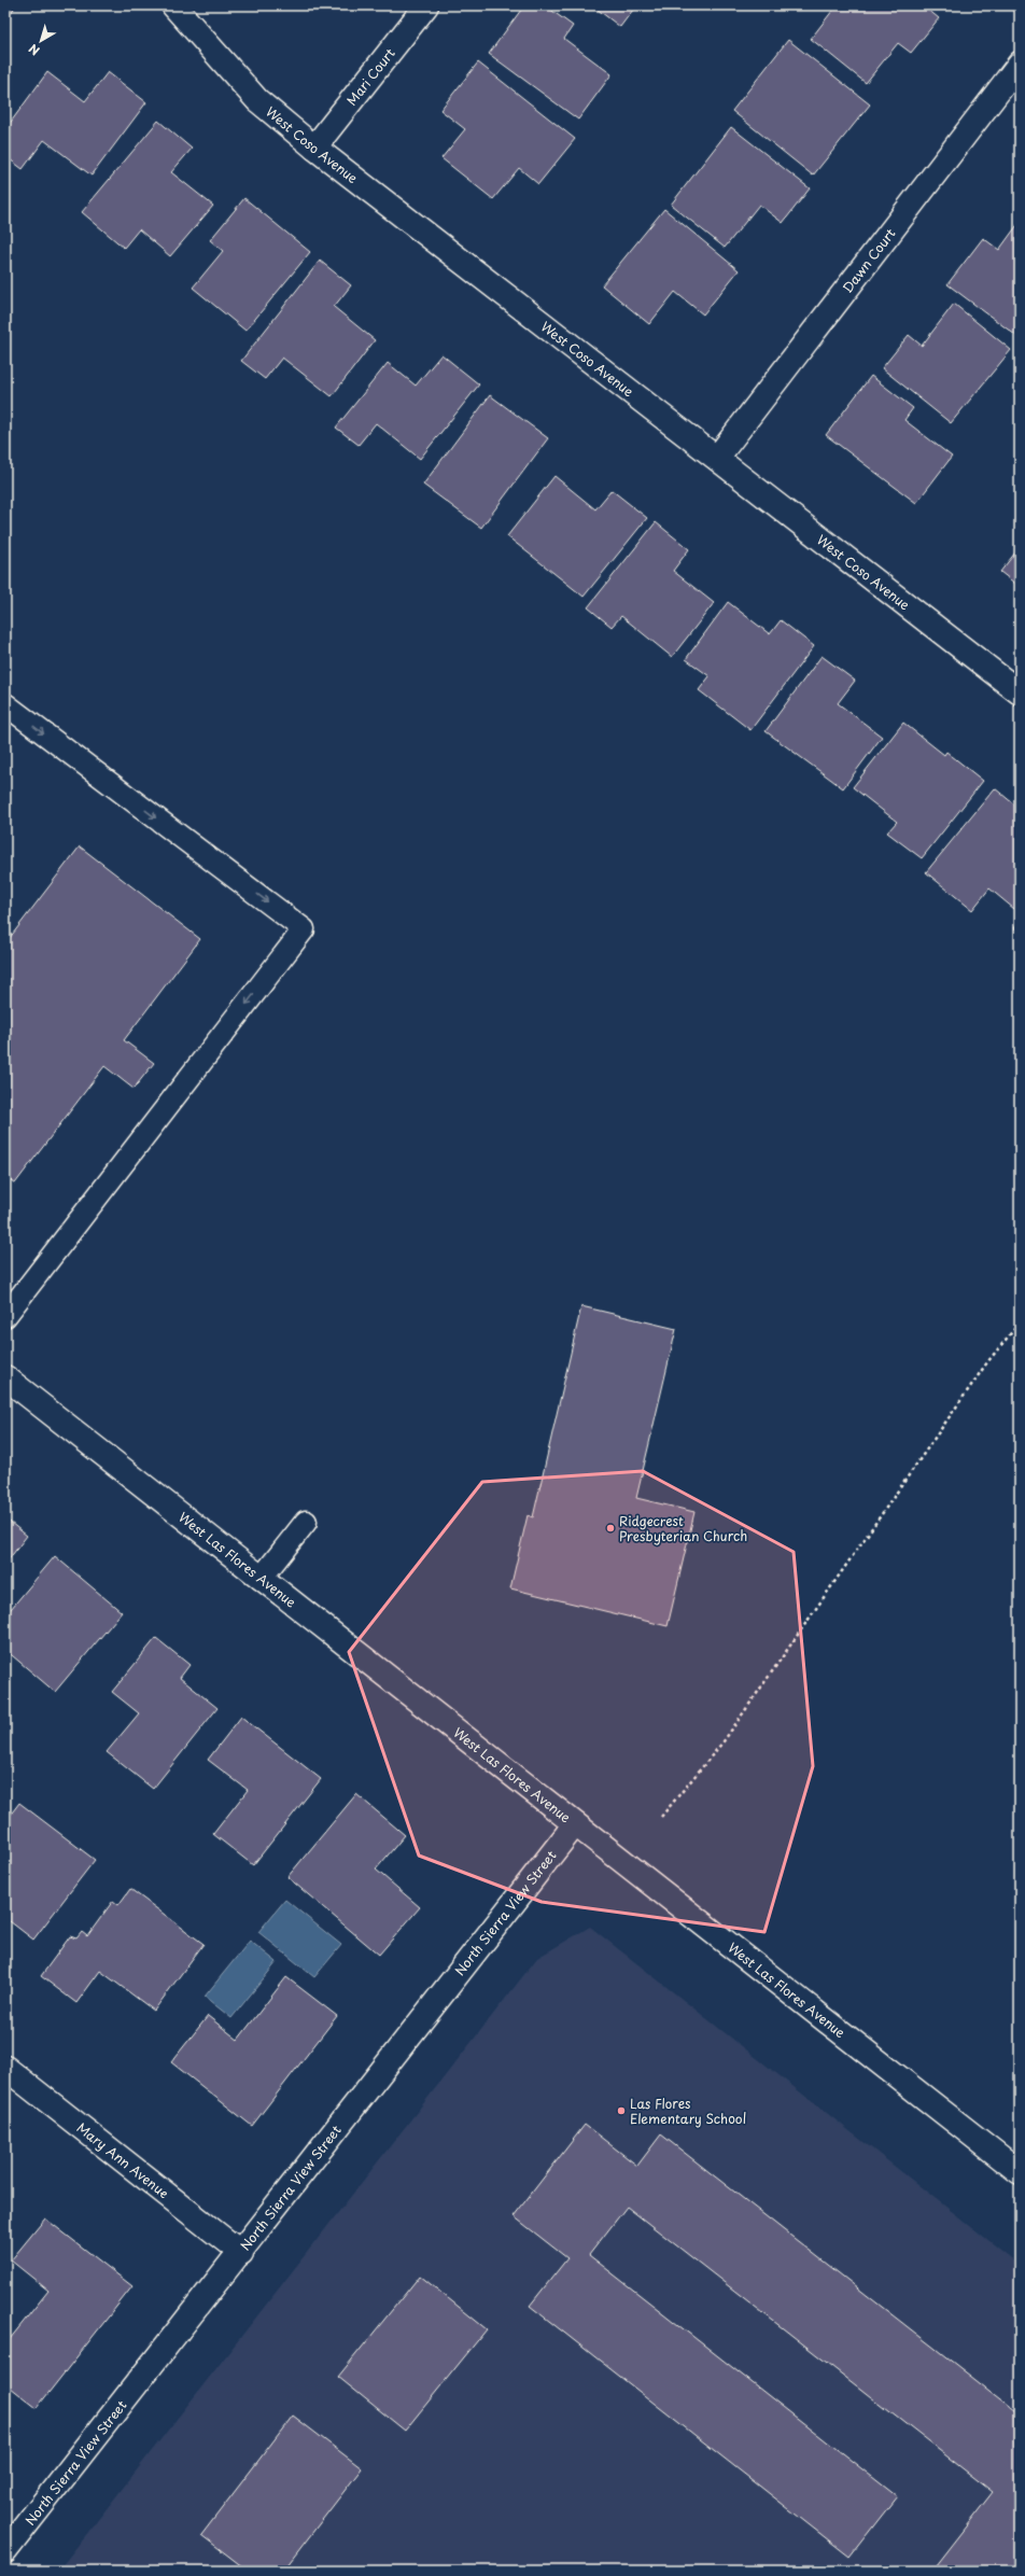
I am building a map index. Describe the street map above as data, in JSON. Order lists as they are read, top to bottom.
{
  "streets": {
    "street": [
      "Mari Court",
      "West Coso Avenue",
      "Dawn Court",
      "West Las Flores Avenue",
      "North Sierra View Street",
      "Mary Ann Avenue"
    ]
  },
  "crossings": [
    ["Mari Court", "West Coso Avenue"],
    ["West Coso Avenue", "Dawn Court"],
    ["West Las Flores Avenue", "North Sierra View Street"],
    ["North Sierra View Street", "Mary Ann Avenue"]
  ],
  "places": ["Ridgecrest Presbyterian Church", "Las Flores Elementary School"],
  "north": "bottom left"
}
